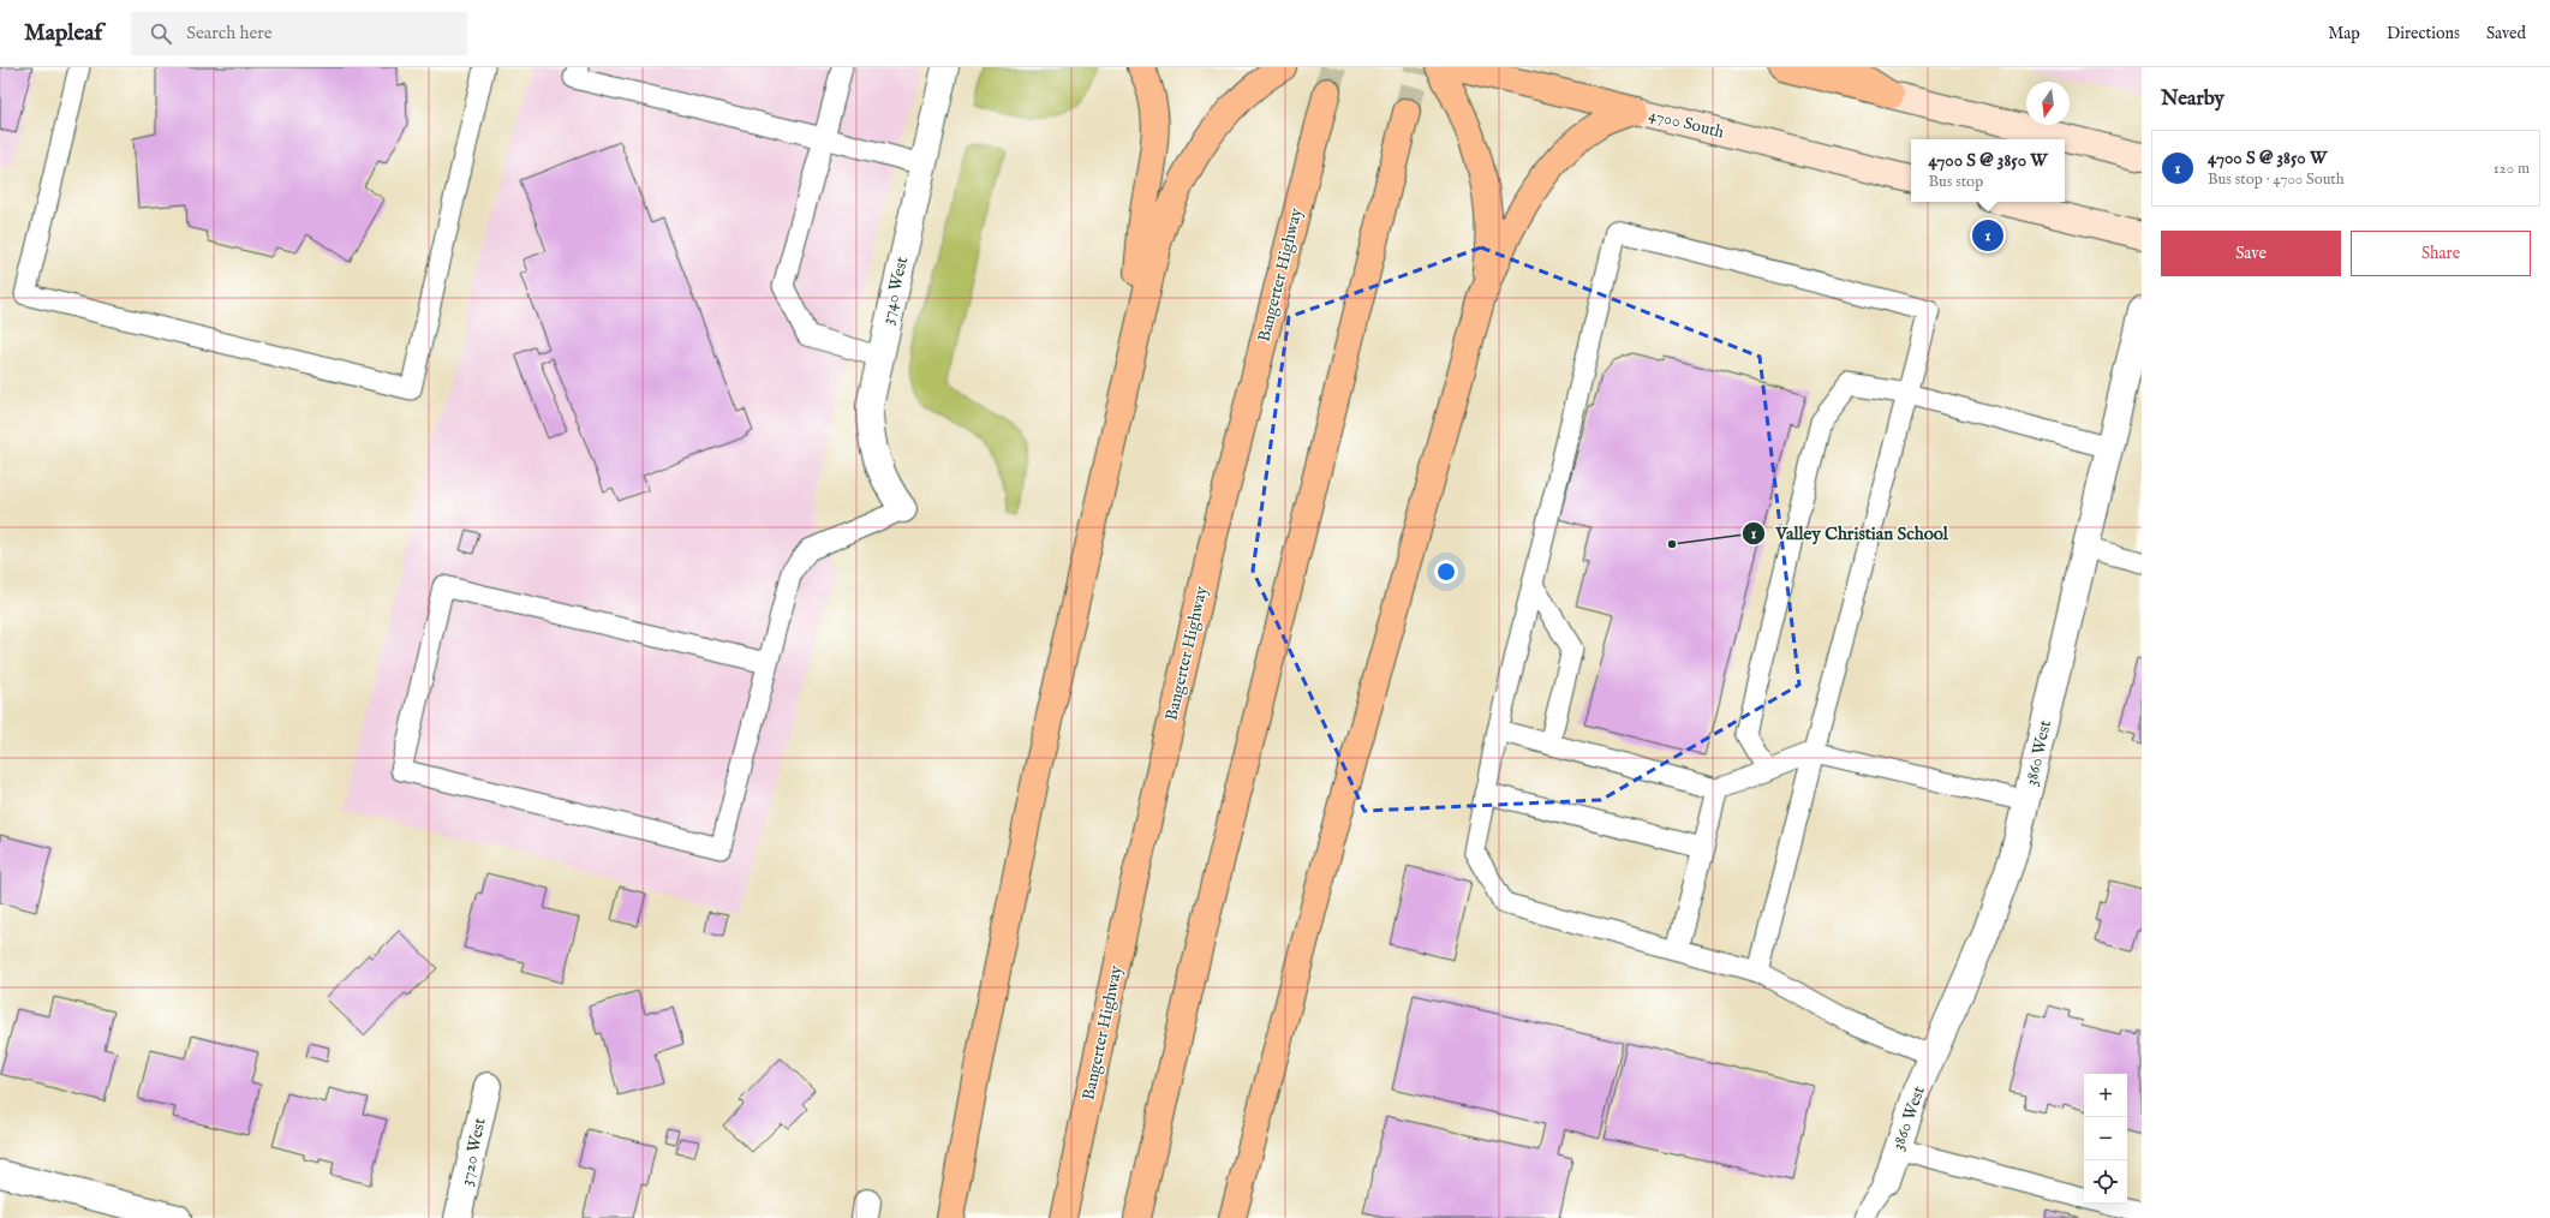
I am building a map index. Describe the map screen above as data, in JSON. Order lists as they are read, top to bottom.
{
  "streets": {
    "main road": ["4700 South", "Bangerter Highway"],
    "street": ["3740 West", "3860 West", "3720 West"]
  },
  "places": ["Valley Christian School"],
  "north": "bottom",
  "page": {
    "header": "Mapleaf",
    "search": "Search here",
    "nav": ["Map", "Directions", "Saved"],
    "heading": "Nearby",
    "list": [
      {
        "mark": "1",
        "name": "4700 S @ 3850 W",
        "note": "Bus stop · 4700 South",
        "value": "120 m"
      }
    ],
    "popup": ["4700 S @ 3850 W", "Bus stop"],
    "buttons": ["Save", "Share"],
    "pins": "1",
    "map_buttons": ["+", "−"]
  }
}
